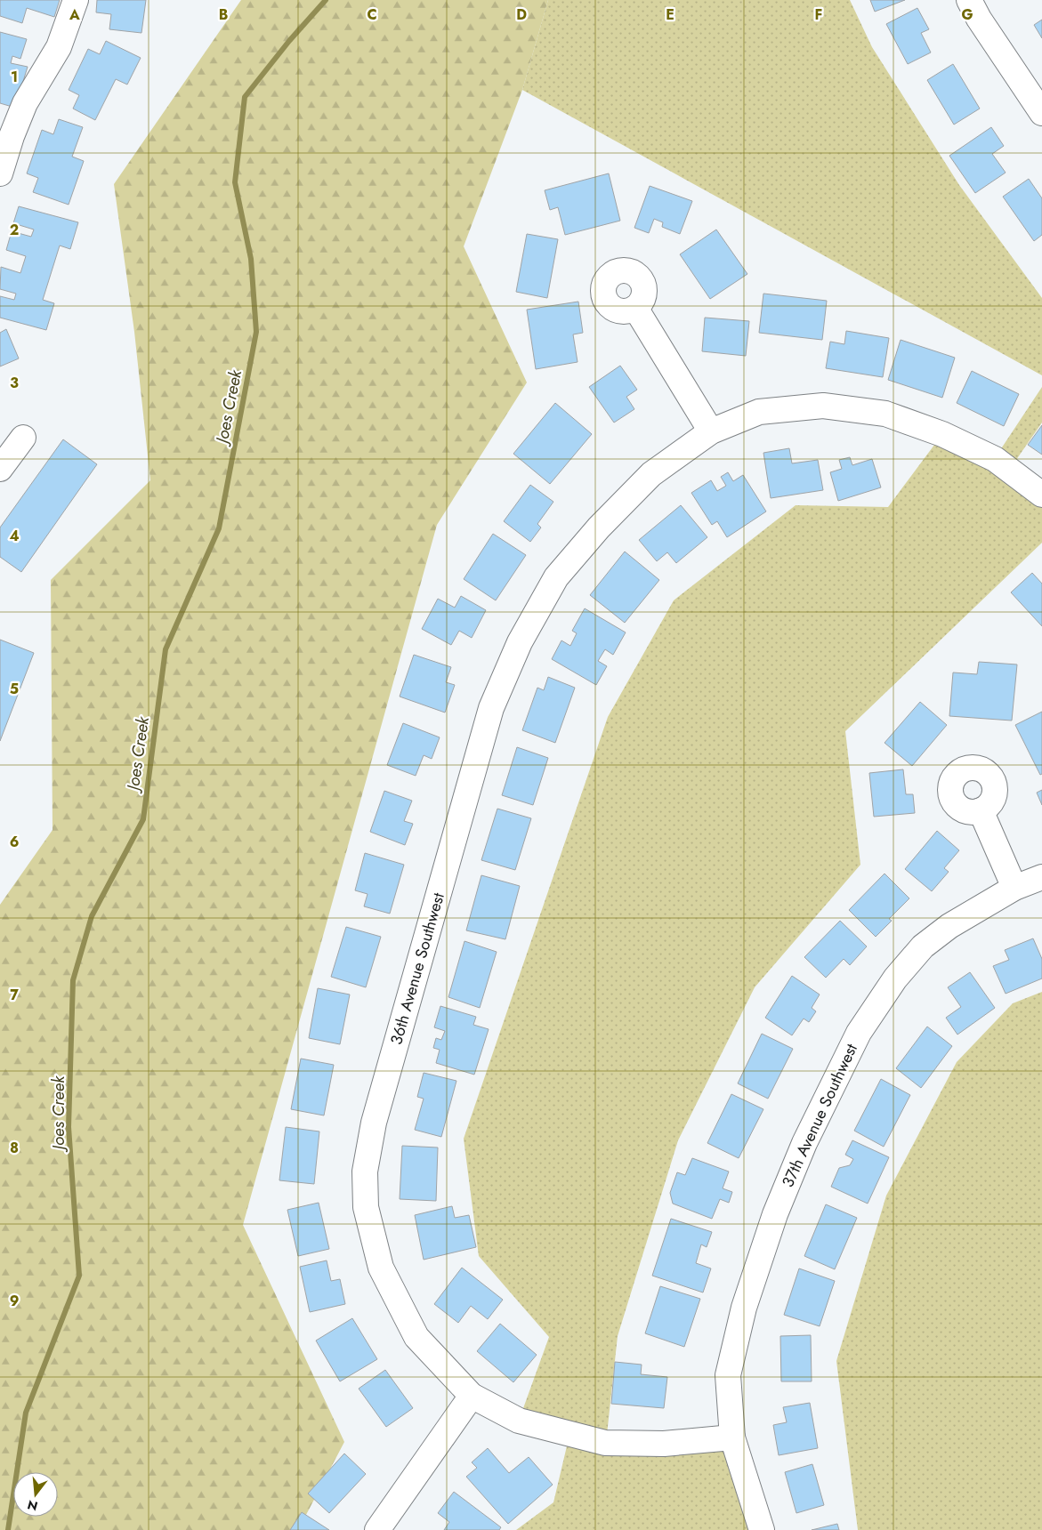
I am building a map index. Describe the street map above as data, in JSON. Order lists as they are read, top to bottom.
{
  "streets": {
    "street": ["36th Avenue Southwest", "37th Avenue Southwest"]
  },
  "crossings": [
    ["36th Avenue Southwest", "37th Avenue Southwest"]
  ],
  "water": ["Joes Creek"],
  "north": "bottom",
  "grid": {
    "columns": [
      "A",
      "B",
      "C",
      "D",
      "E",
      "F",
      "G"
    ],
    "rows": [
      "1",
      "2",
      "3",
      "4",
      "5",
      "6",
      "7",
      "8",
      "9"
    ]
  }
}
